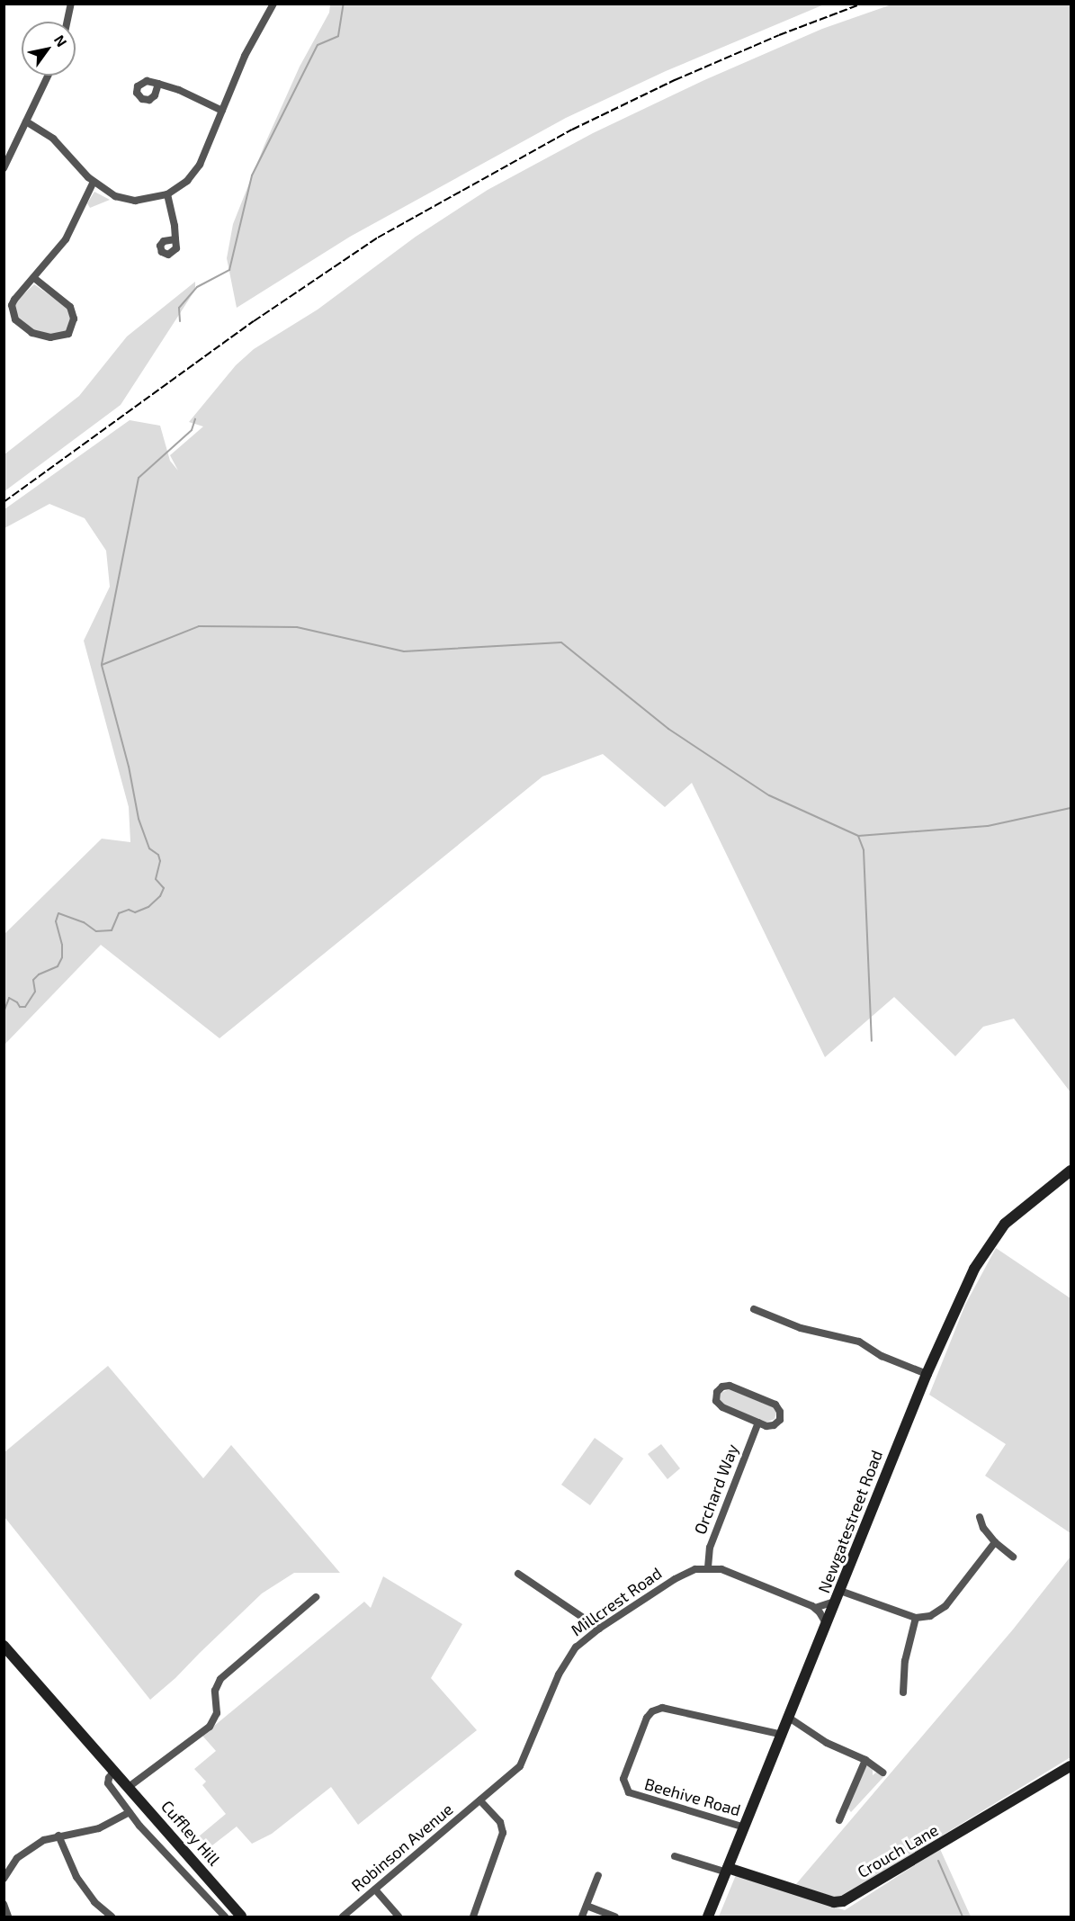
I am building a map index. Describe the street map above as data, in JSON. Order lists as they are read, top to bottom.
{
  "streets": {
    "street": [
      "Orchard Way",
      "Newgatestreet Road",
      "Millcrest Road",
      "Beehive Road",
      "Cuffley Hill",
      "Robinson Avenue",
      "Crouch Lane"
    ]
  },
  "crossings": [
    ["Orchard Way", "Millcrest Road"],
    ["Newgatestreet Road", "Beehive Road"],
    ["Newgatestreet Road", "Crouch Lane"],
    ["Millcrest Road", "Robinson Avenue"]
  ],
  "north": "top right"
}
